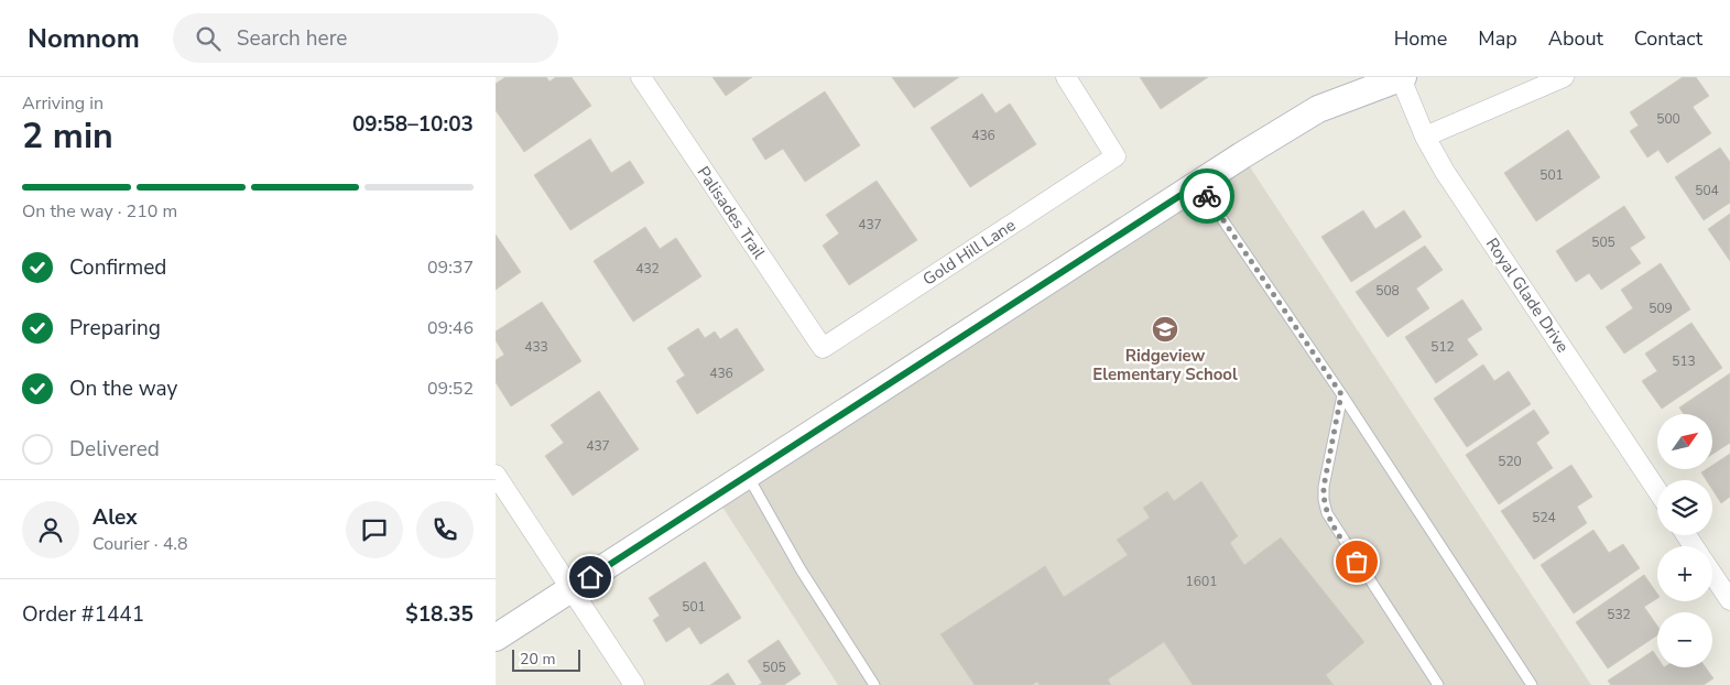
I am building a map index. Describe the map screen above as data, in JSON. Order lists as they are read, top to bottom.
{
  "streets": {
    "street": ["Palisades Trail", "Gold Hill Lane", "Royal Glade Drive"]
  },
  "crossings": [
    ["Palisades Trail", "Gold Hill Lane"]
  ],
  "places": {
    "school or university": ["Ridgeview Elementary School"]
  },
  "house_numbers": [
    "500",
    "436",
    "501",
    "504",
    "437",
    "505",
    "432",
    "508",
    "509",
    "433",
    "512",
    "513",
    "436",
    "437",
    "520",
    "524",
    "1601",
    "501",
    "532",
    "505"
  ],
  "scale_bar": "20 m",
  "north": "top right",
  "page": {
    "header": "Nomnom",
    "search": "Search here",
    "nav": [
      "Home",
      "Map",
      "About",
      "Contact"
    ],
    "heading": ["2 min", "Arriving in", "09:58–10:03"],
    "panel": [
      "Alex",
      "Courier · 4.8",
      "Order #1441",
      "$18.35"
    ],
    "bar": "On the way · 210 m",
    "list": [
      ["Confirmed", "09:37"],
      ["Preparing", "09:46"],
      ["On the way", "09:52"],
      "Delivered"
    ],
    "map_buttons": ["+", "−"],
    "scale": "20 m"
  }
}
